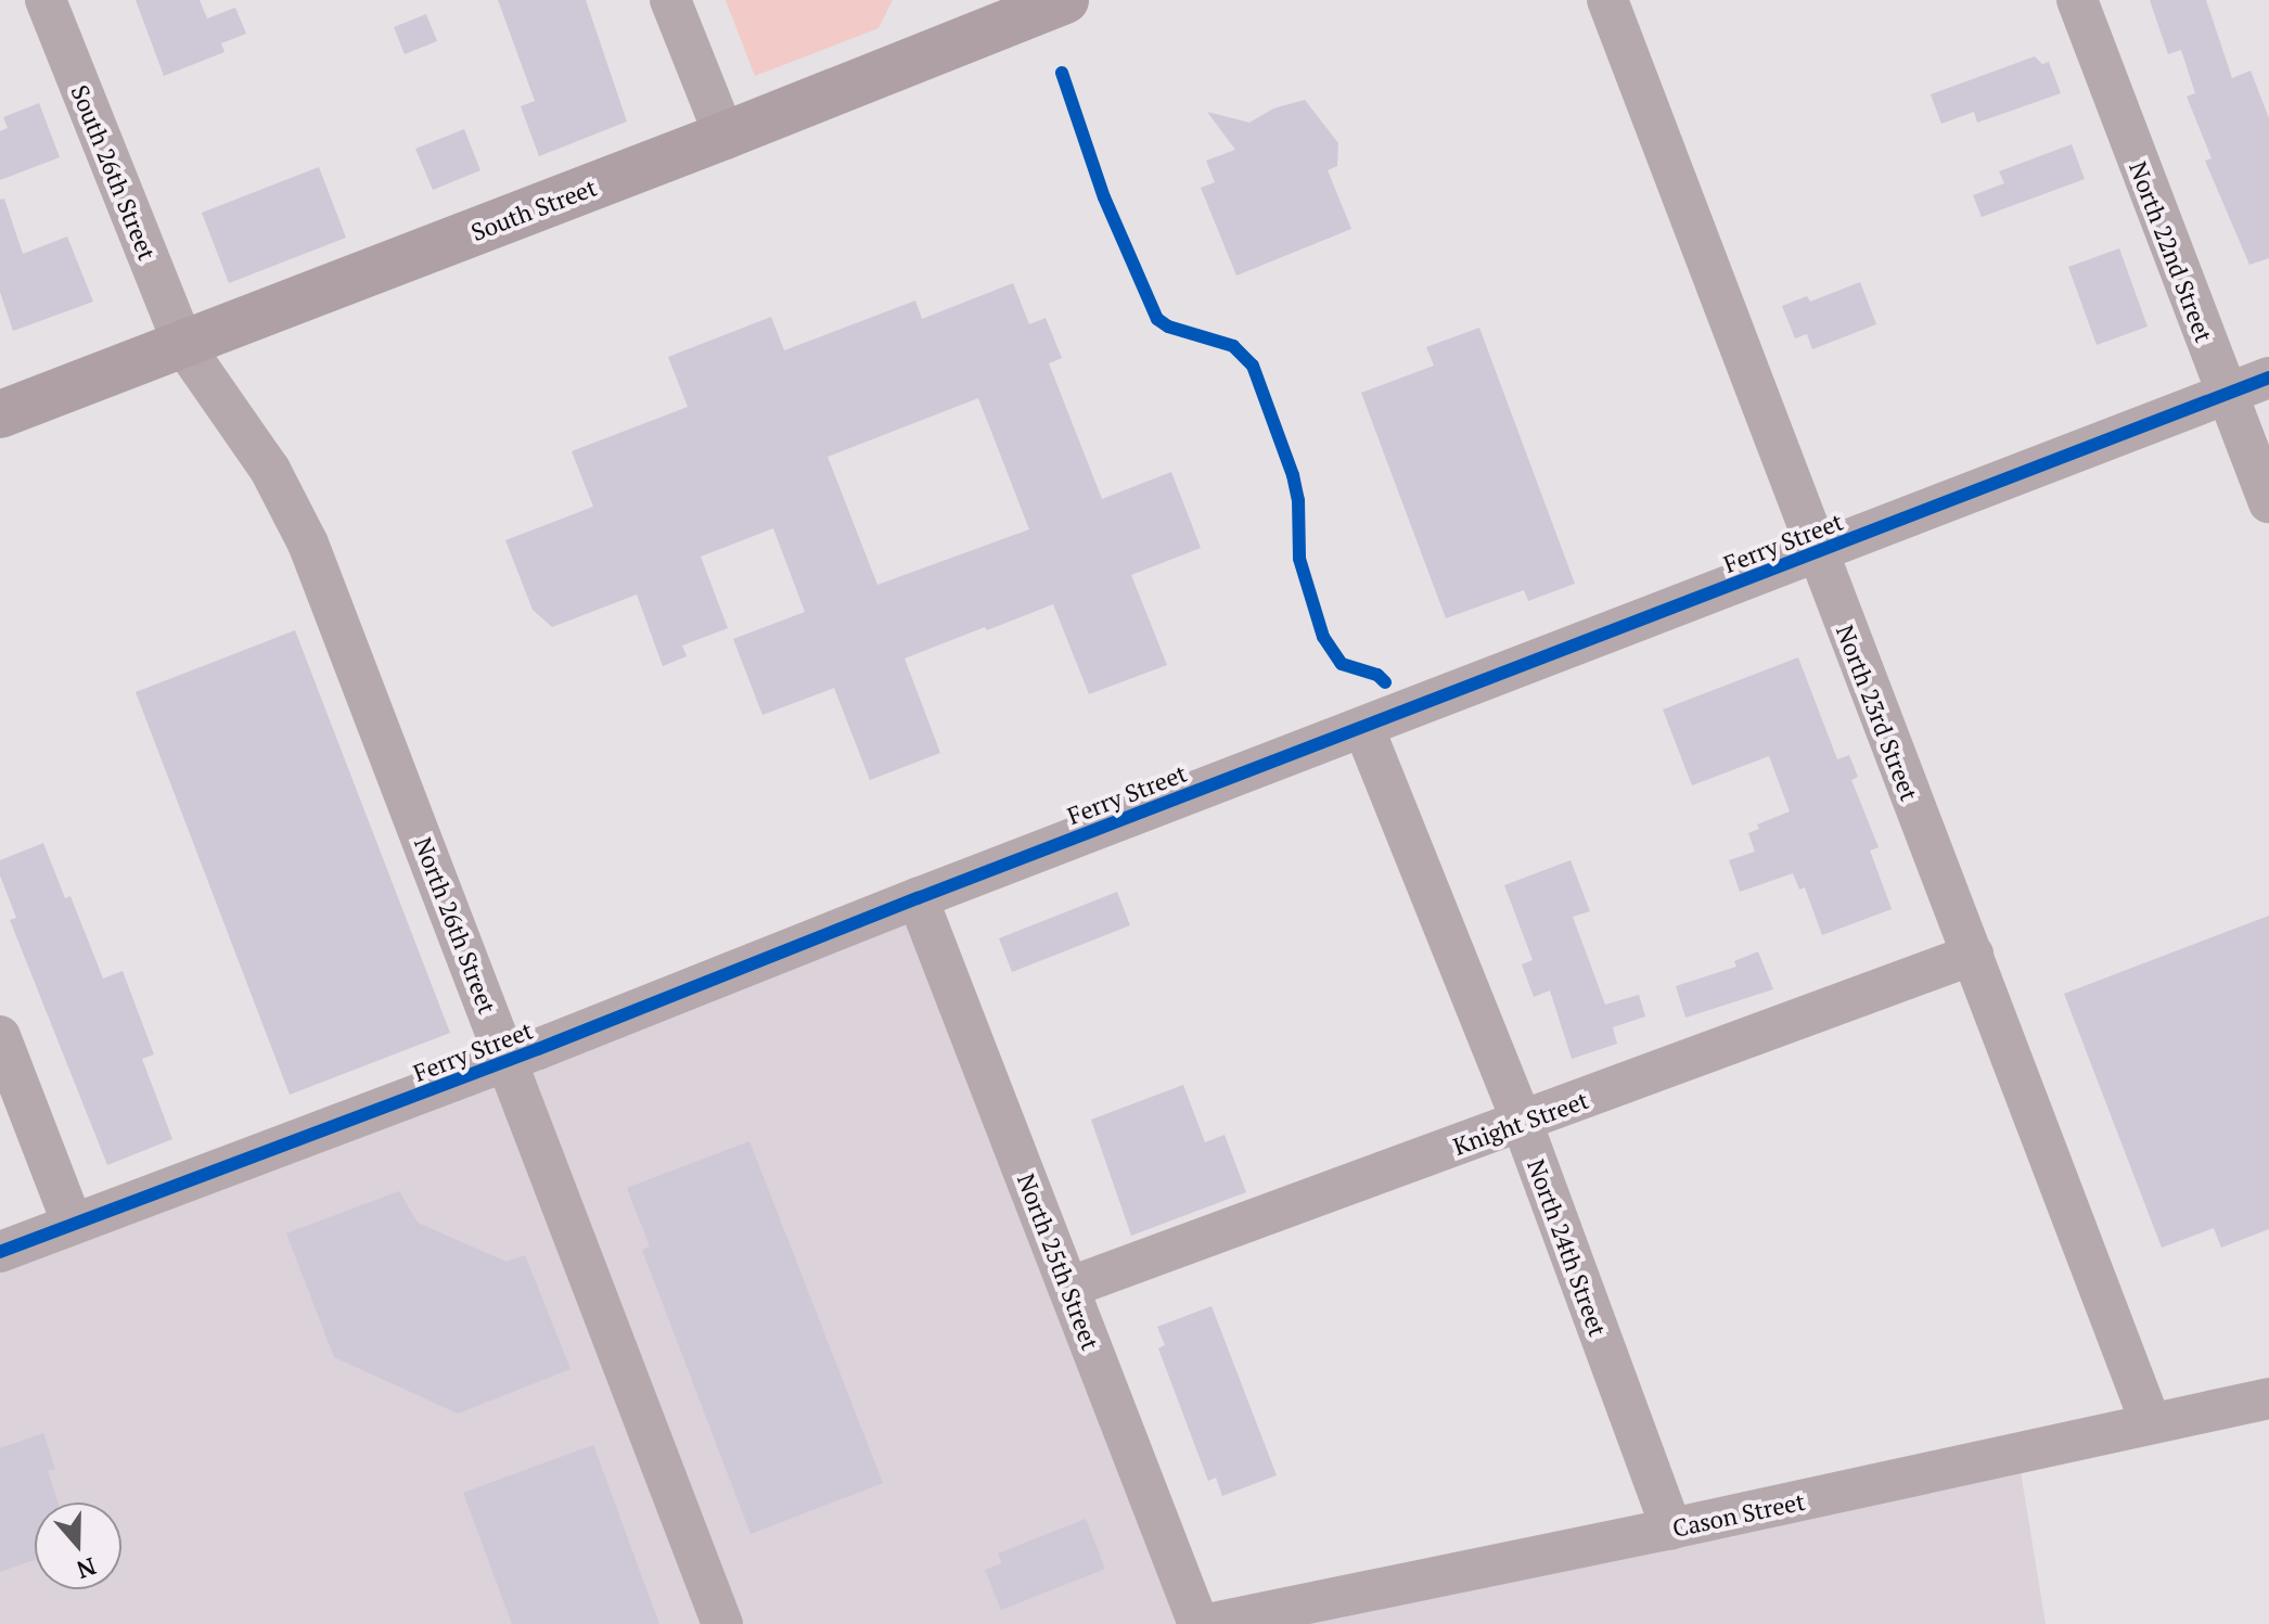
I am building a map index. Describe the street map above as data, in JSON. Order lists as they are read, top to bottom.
{
  "streets": {
    "main road": ["South Street"],
    "street": [
      "South 26th Street",
      "North 22nd Street",
      "Ferry Street",
      "North 23rd Street",
      "North 26th Street",
      "Knight Street",
      "North 24th Street",
      "North 25th Street",
      "Cason Street"
    ]
  },
  "crossings": [
    ["South 26th Street", "South Street"],
    ["South 26th Street", "North 26th Street"],
    ["South Street", "North 26th Street"],
    ["North 22nd Street", "Ferry Street"],
    ["Ferry Street", "North 23rd Street"],
    ["Ferry Street", "North 26th Street"],
    ["Ferry Street", "North 24th Street"],
    ["Ferry Street", "North 25th Street"],
    ["North 23rd Street", "Knight Street"],
    ["North 23rd Street", "Cason Street"],
    ["Knight Street", "North 24th Street"],
    ["Knight Street", "North 25th Street"],
    ["North 24th Street", "Cason Street"]
  ],
  "north": "bottom"
}
